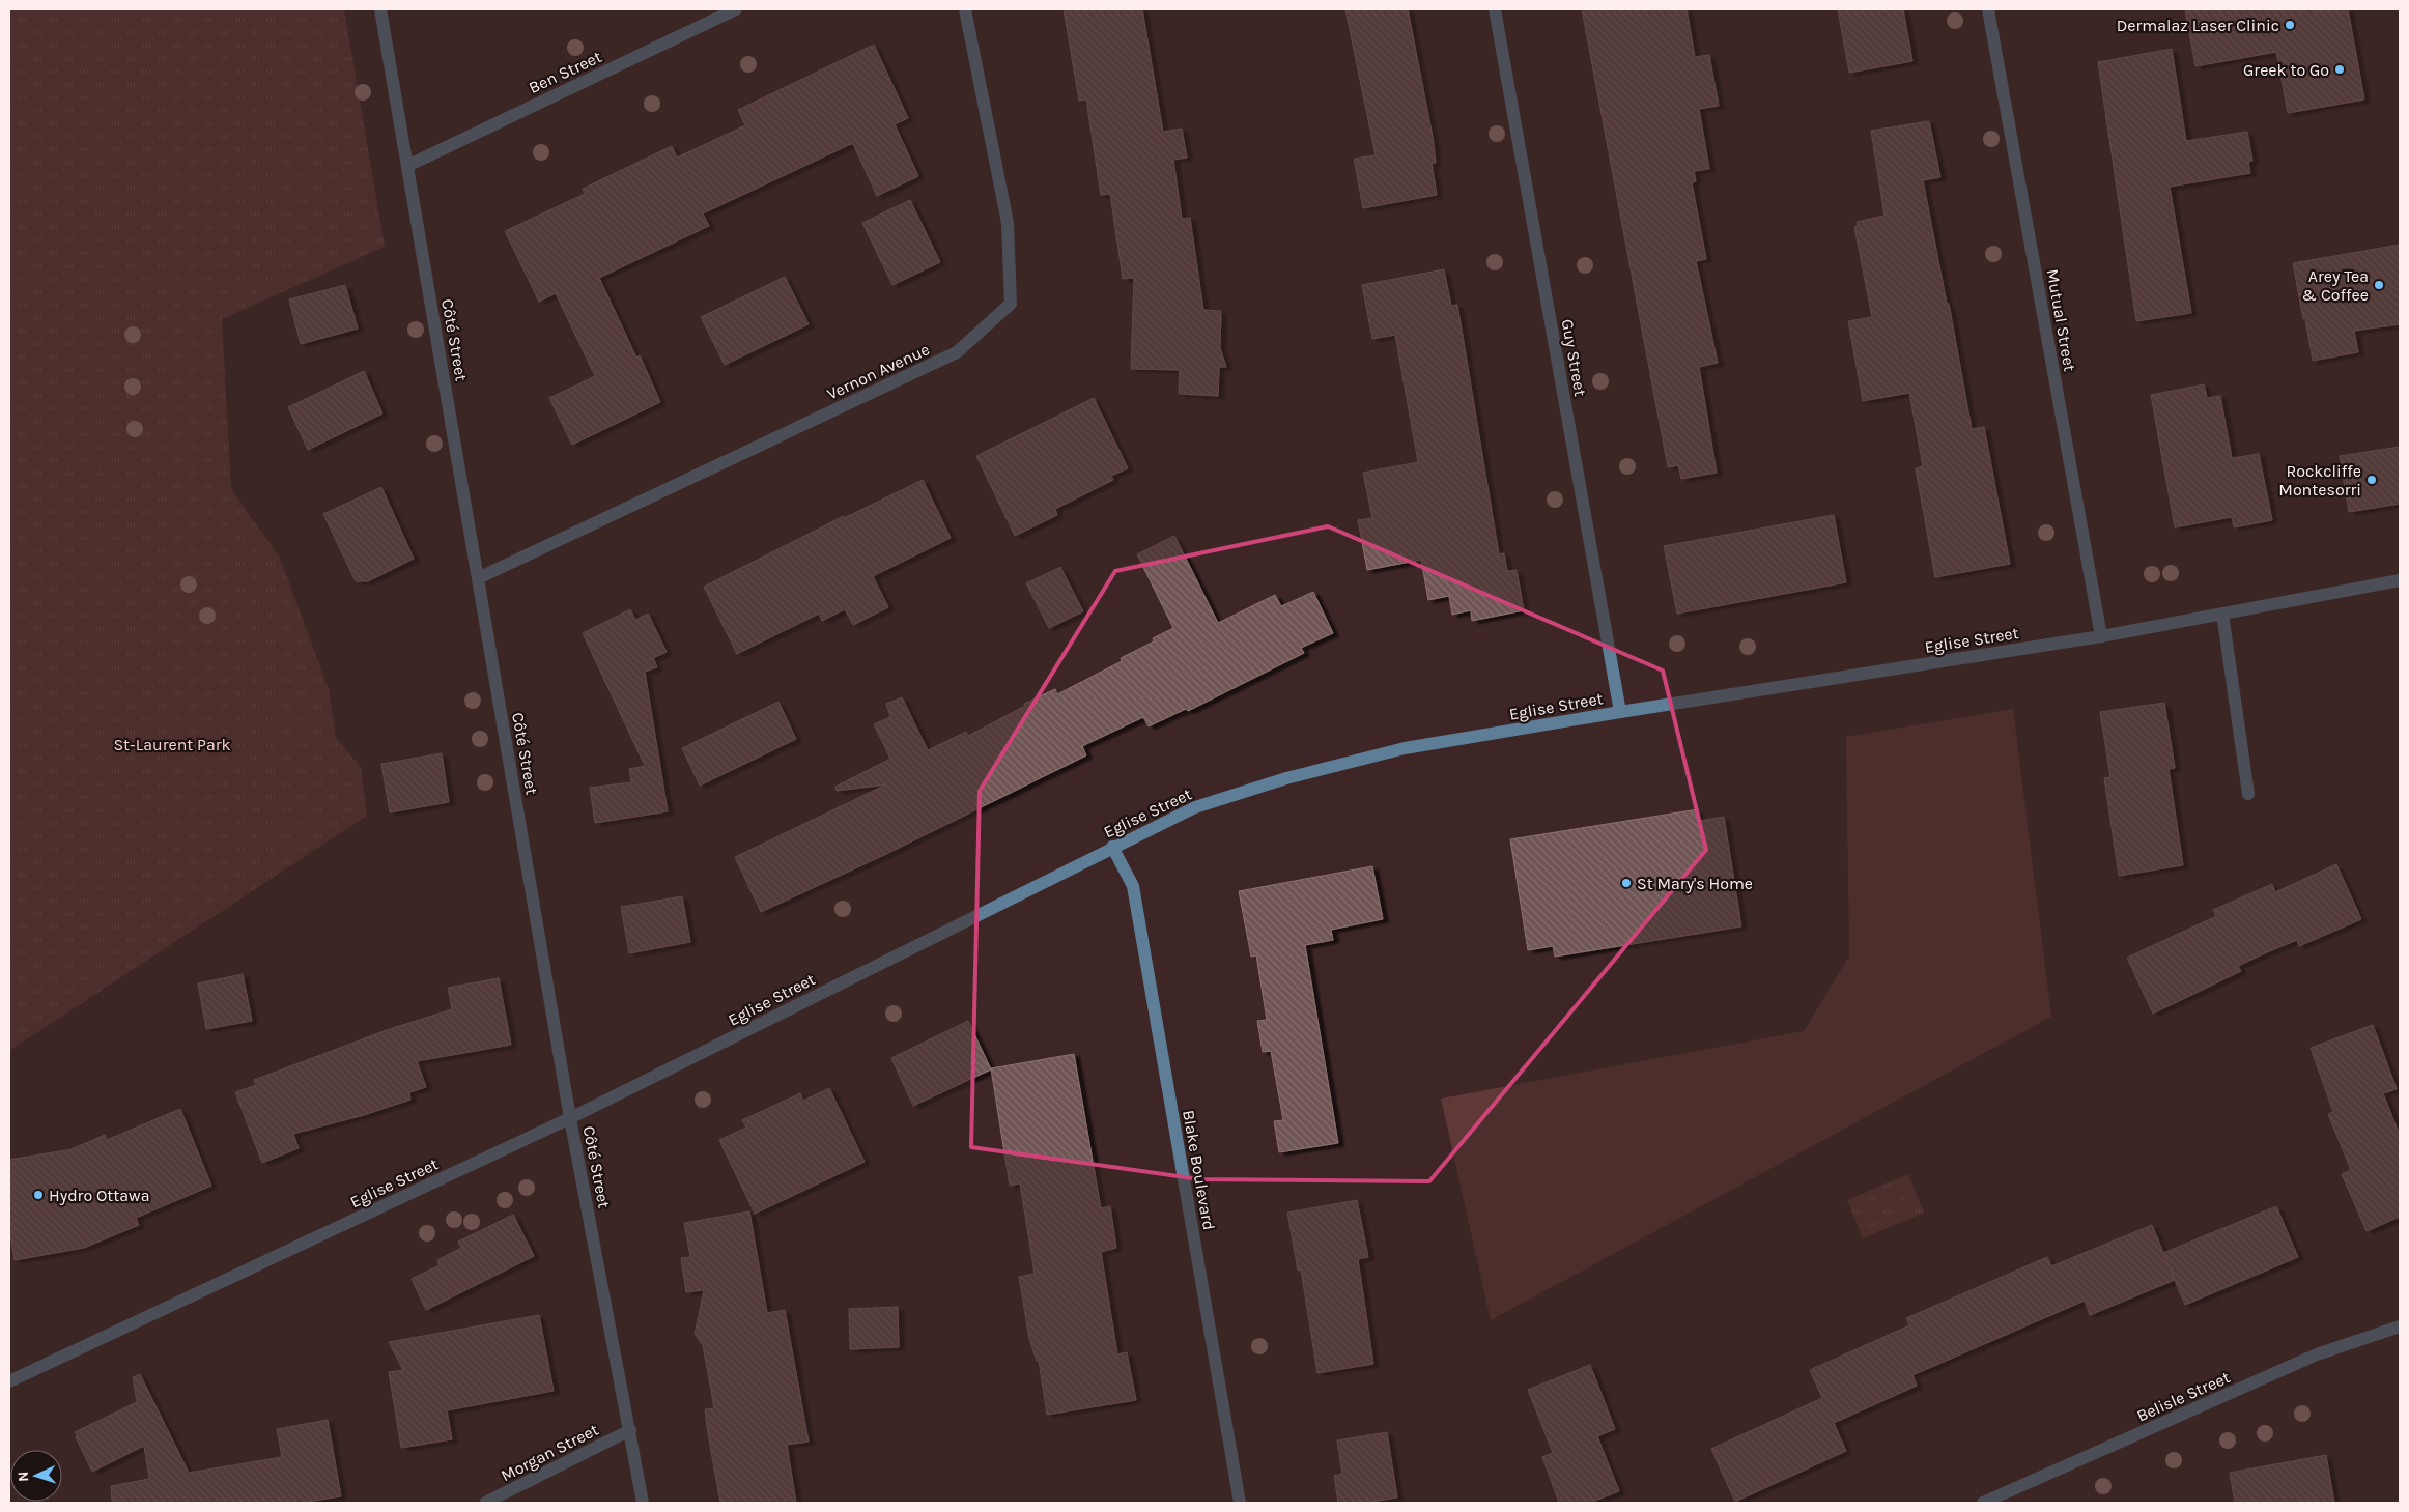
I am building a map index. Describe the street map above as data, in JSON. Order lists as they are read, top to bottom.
{
  "streets": {
    "street": [
      "Ben Street",
      "Mutual Street",
      "Côté Street",
      "Guy Street",
      "Vernon Avenue",
      "Eglise Street",
      "Blake Boulevard",
      "Belisle Street",
      "Morgan Street"
    ]
  },
  "crossings": [
    ["Ben Street", "Côté Street"],
    ["Mutual Street", "Eglise Street"],
    ["Côté Street", "Vernon Avenue"],
    ["Côté Street", "Eglise Street"],
    ["Côté Street", "Morgan Street"],
    ["Guy Street", "Eglise Street"],
    ["Eglise Street", "Blake Boulevard"]
  ],
  "parks": ["St-Laurent Park"],
  "places": [
    "Dermalaz Laser Clinic",
    "Greek to Go",
    "Arey Tea & Coffee",
    "Rockcliffe Montesorri",
    "St Mary's Home",
    "Hydro Ottawa"
  ],
  "north": "left"
}
